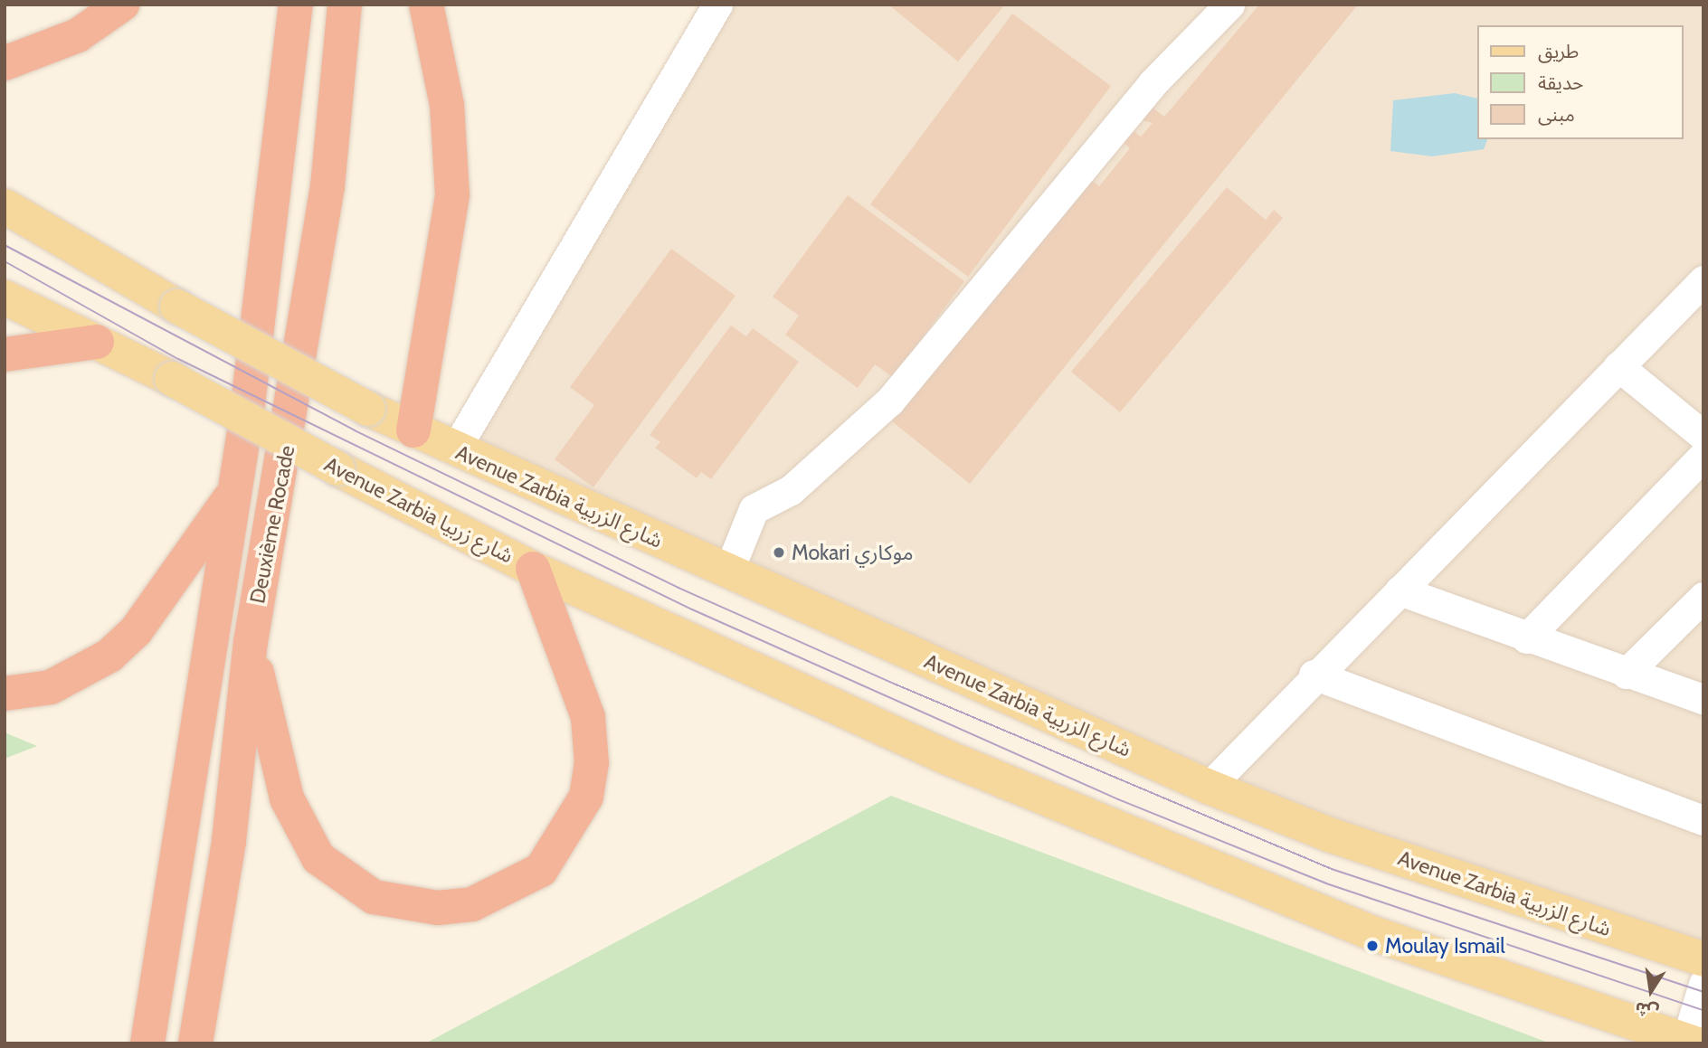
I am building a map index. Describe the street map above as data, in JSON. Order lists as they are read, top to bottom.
{
  "streets": {
    "highway": ["Deuxième Rocade"],
    "main road": ["Avenue Zarbia شارع الزربية", "Avenue Zarbia شارع زربيا"]
  },
  "places": ["Mokari موكاري", "Moulay Ismail"],
  "legend": ["طريق", "حديقة", "مبنى"],
  "north": "bottom"
}
